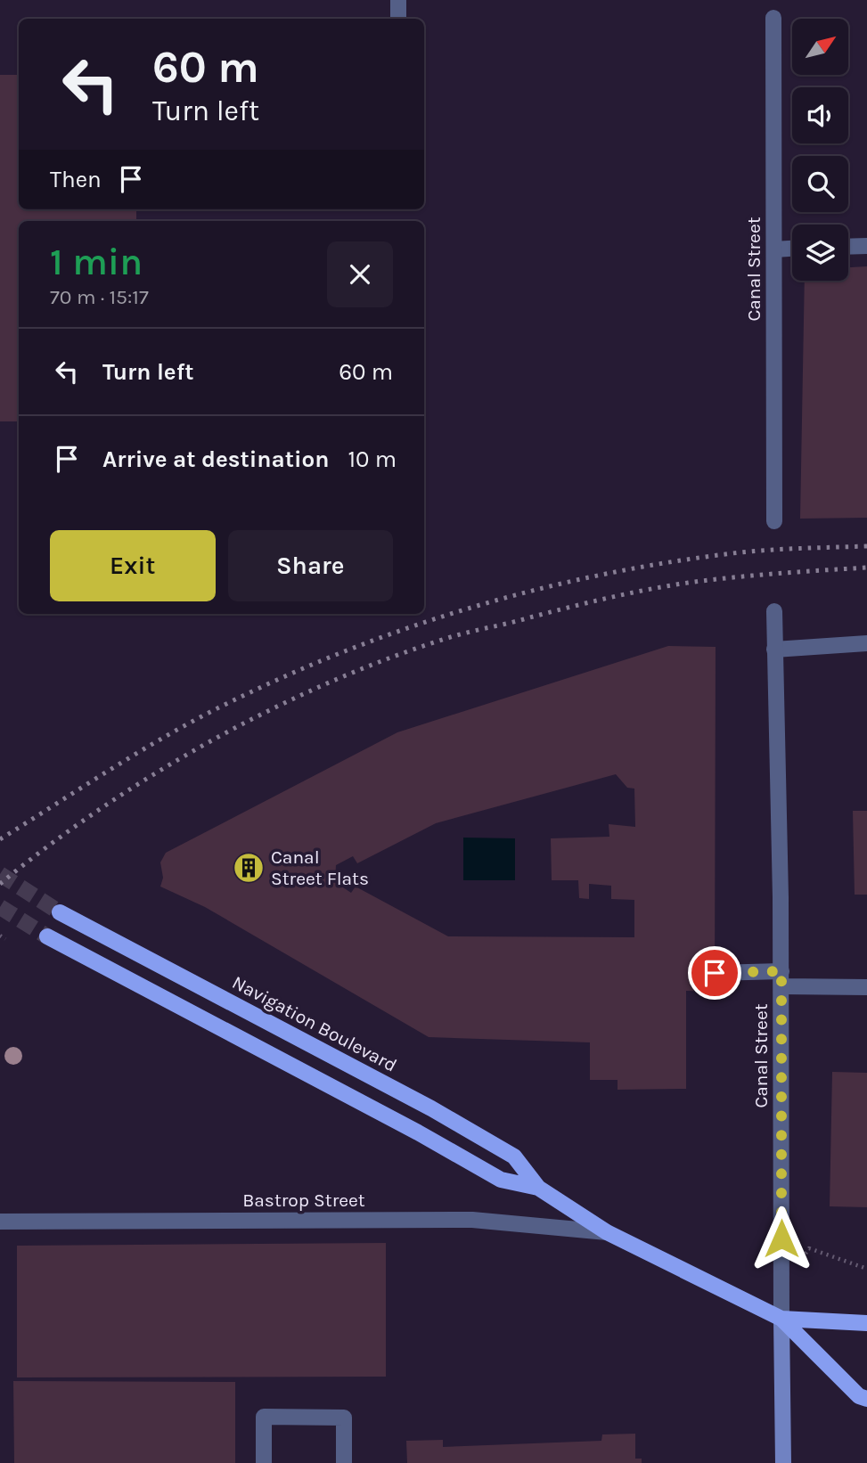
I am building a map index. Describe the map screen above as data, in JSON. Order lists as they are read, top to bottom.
{
  "streets": {
    "main road": ["Navigation Boulevard"],
    "street": ["Canal Street", "Bastrop Street"]
  },
  "crossings": [
    ["Canal Street", "Navigation Boulevard"],
    ["Navigation Boulevard", "Bastrop Street"]
  ],
  "places": {
    "building": ["Canal Street Flats"]
  },
  "north": "top right",
  "page": {
    "turn": ["60 m", "Turn left"],
    "then": "Then",
    "heading": ["1 min", "70 m · 15:17"],
    "list": [
      {
        "name": "Turn left",
        "value": "60 m"
      },
      {
        "name": "Arrive at destination",
        "value": "10 m"
      }
    ],
    "buttons": ["Exit", "Share"]
  }
}
